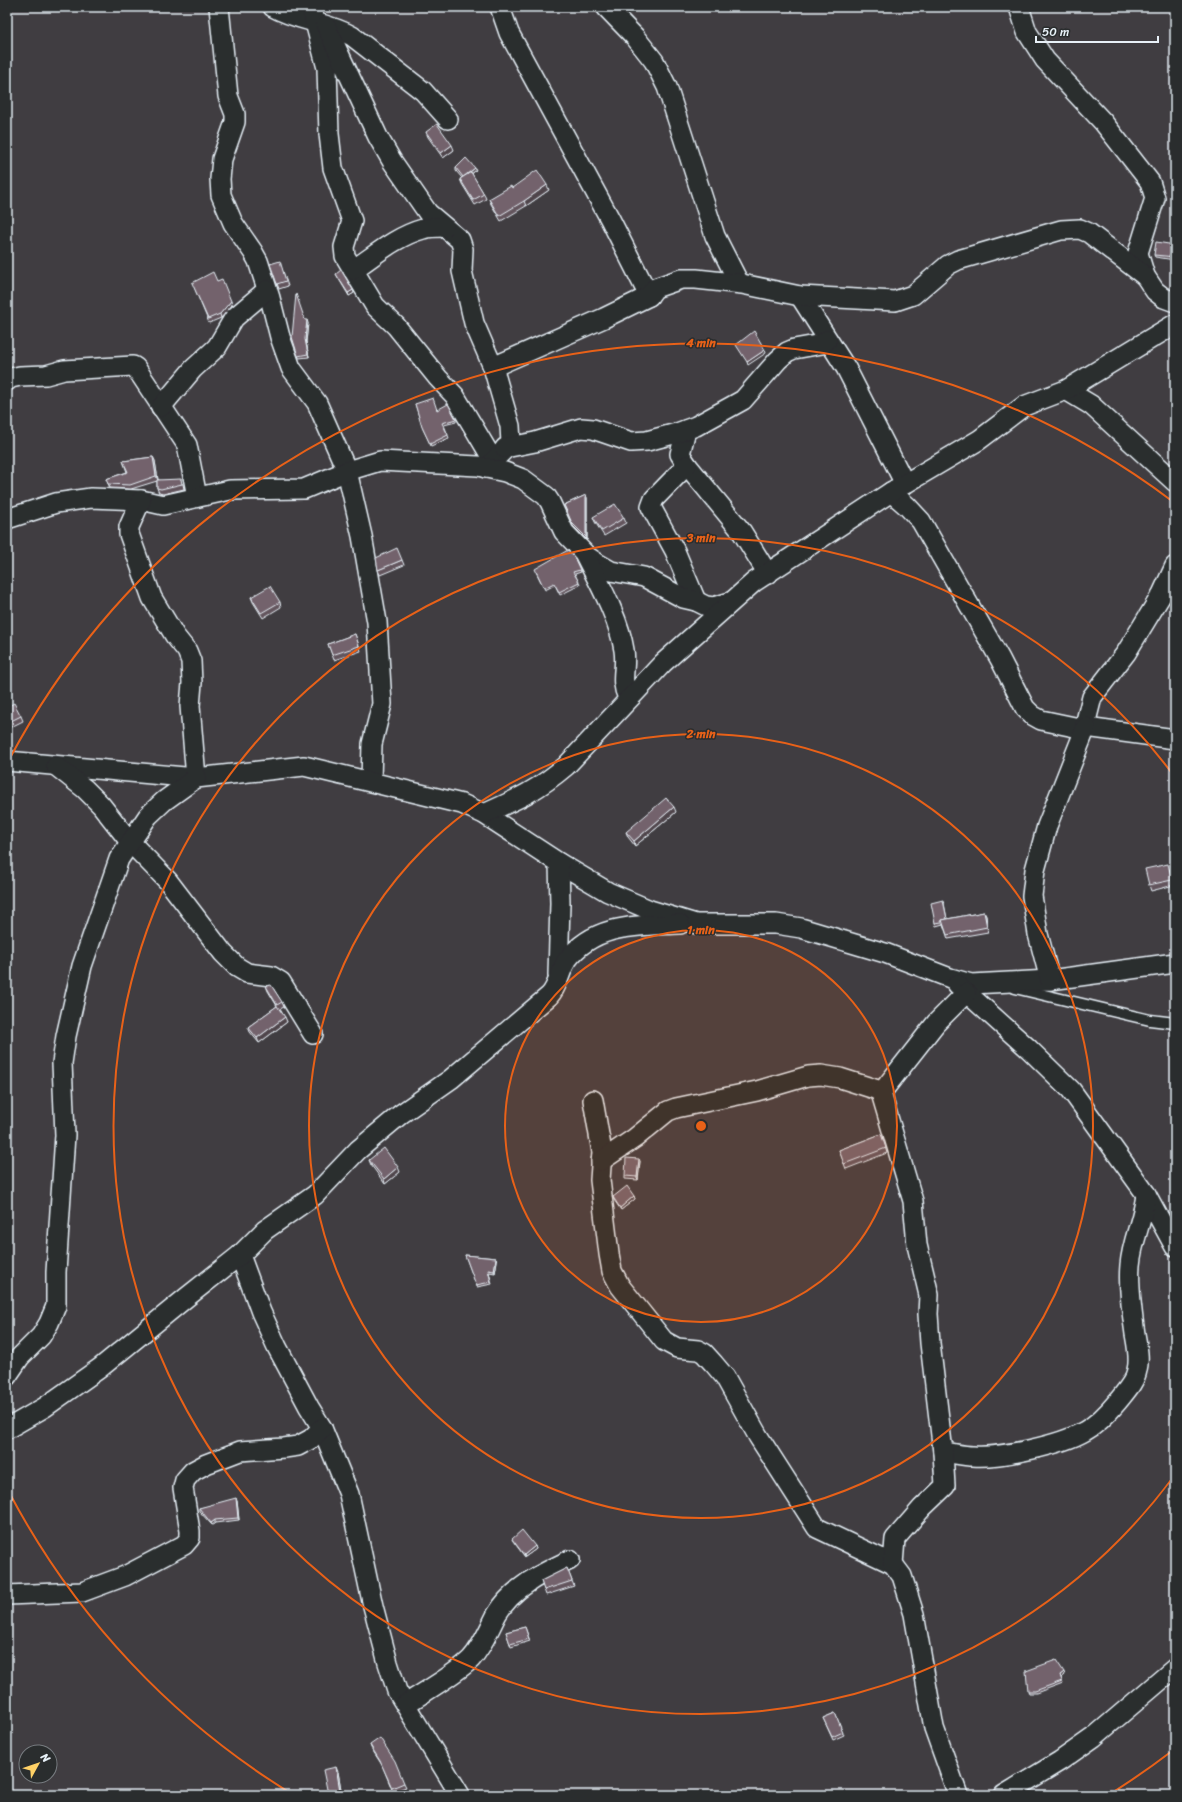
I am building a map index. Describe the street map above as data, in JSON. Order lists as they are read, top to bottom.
{
  "scale_bar": "50 m",
  "north": "top right",
  "rings": [
    "4 min",
    "3 min",
    "2 min",
    "1 min"
  ]
}
